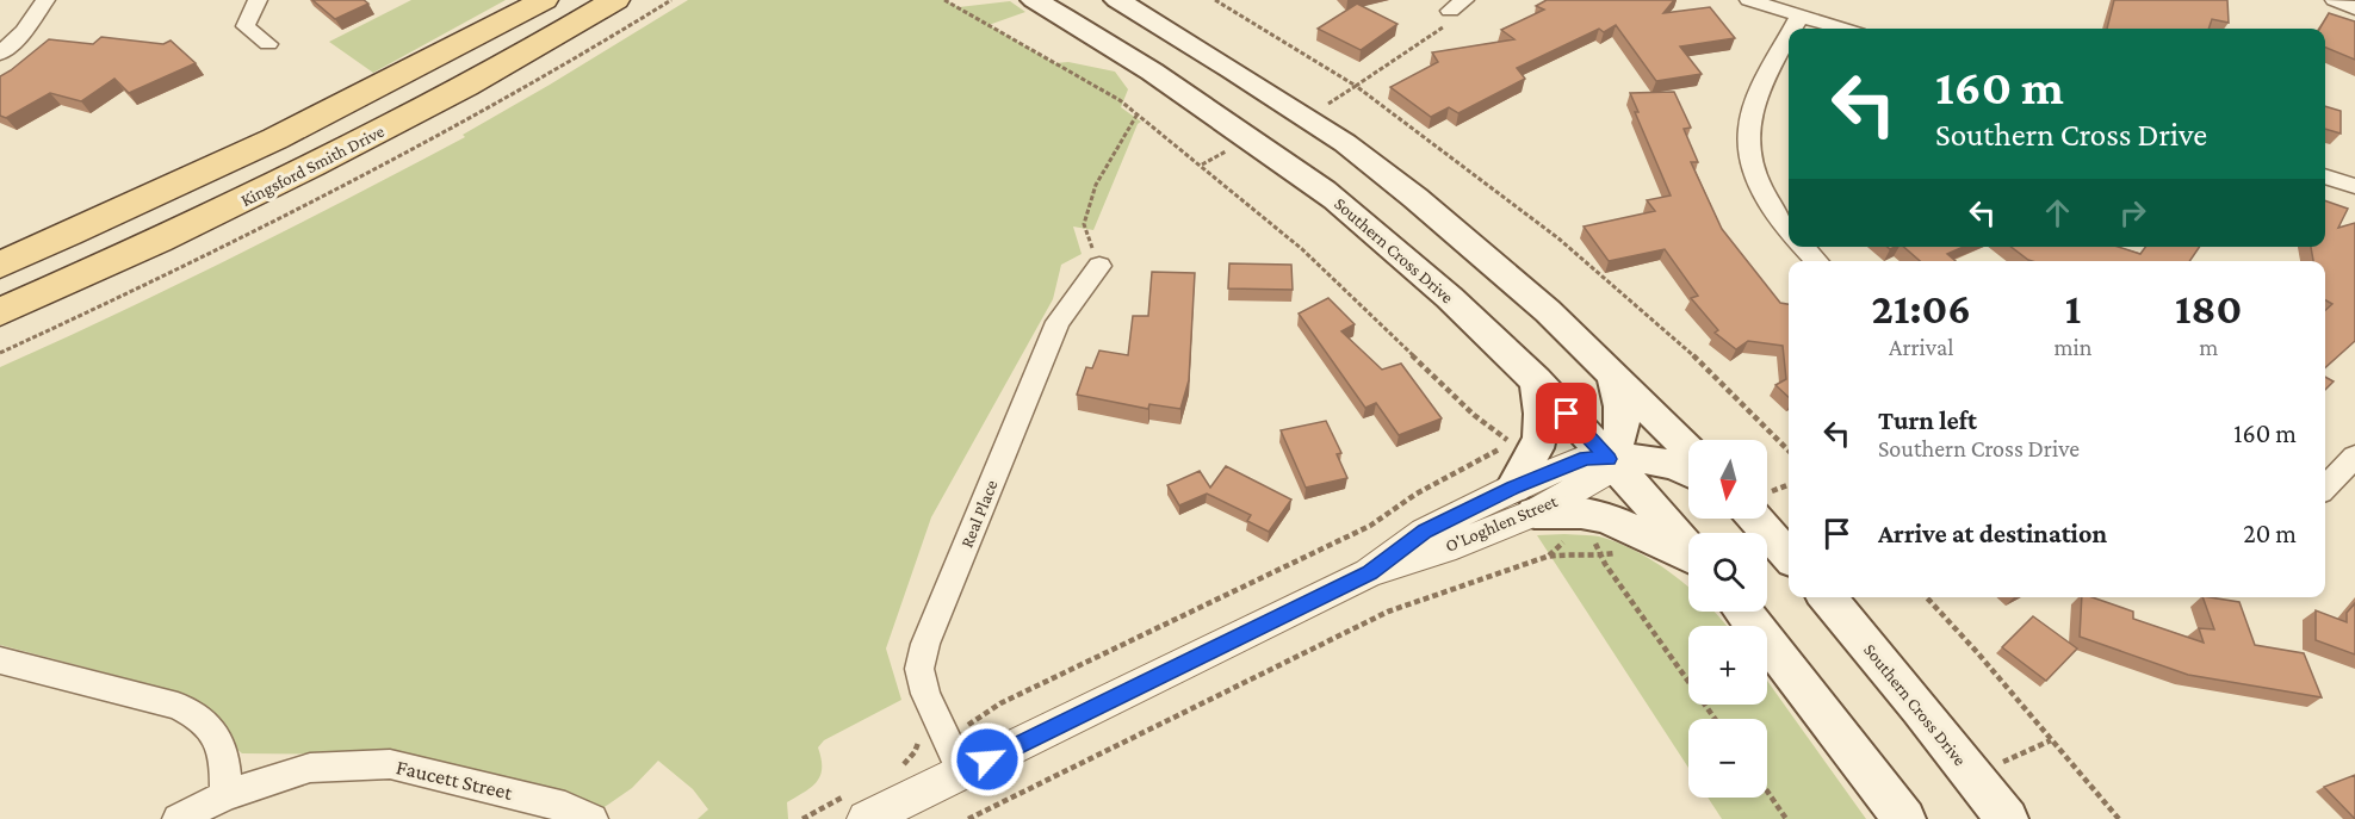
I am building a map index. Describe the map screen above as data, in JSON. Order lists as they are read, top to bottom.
{
  "streets": {
    "main road": ["Kingsford Smith Drive", "Southern Cross Drive"],
    "street": ["Real Place", "O'Loghlen Street", "Faucett Street"]
  },
  "crossings": [
    ["Southern Cross Drive", "O'Loghlen Street"],
    ["Real Place", "O'Loghlen Street"]
  ],
  "north": "bottom",
  "page": {
    "turn": ["160 m", "Southern Cross Drive"],
    "eta": [
      "21:06",
      "Arrival",
      "1",
      "min",
      "180",
      "m"
    ],
    "list": [
      {
        "name": "Turn left",
        "note": "Southern Cross Drive",
        "value": "160 m"
      },
      {
        "name": "Arrive at destination",
        "value": "20 m"
      }
    ],
    "map_buttons": ["+", "−"]
  }
}
